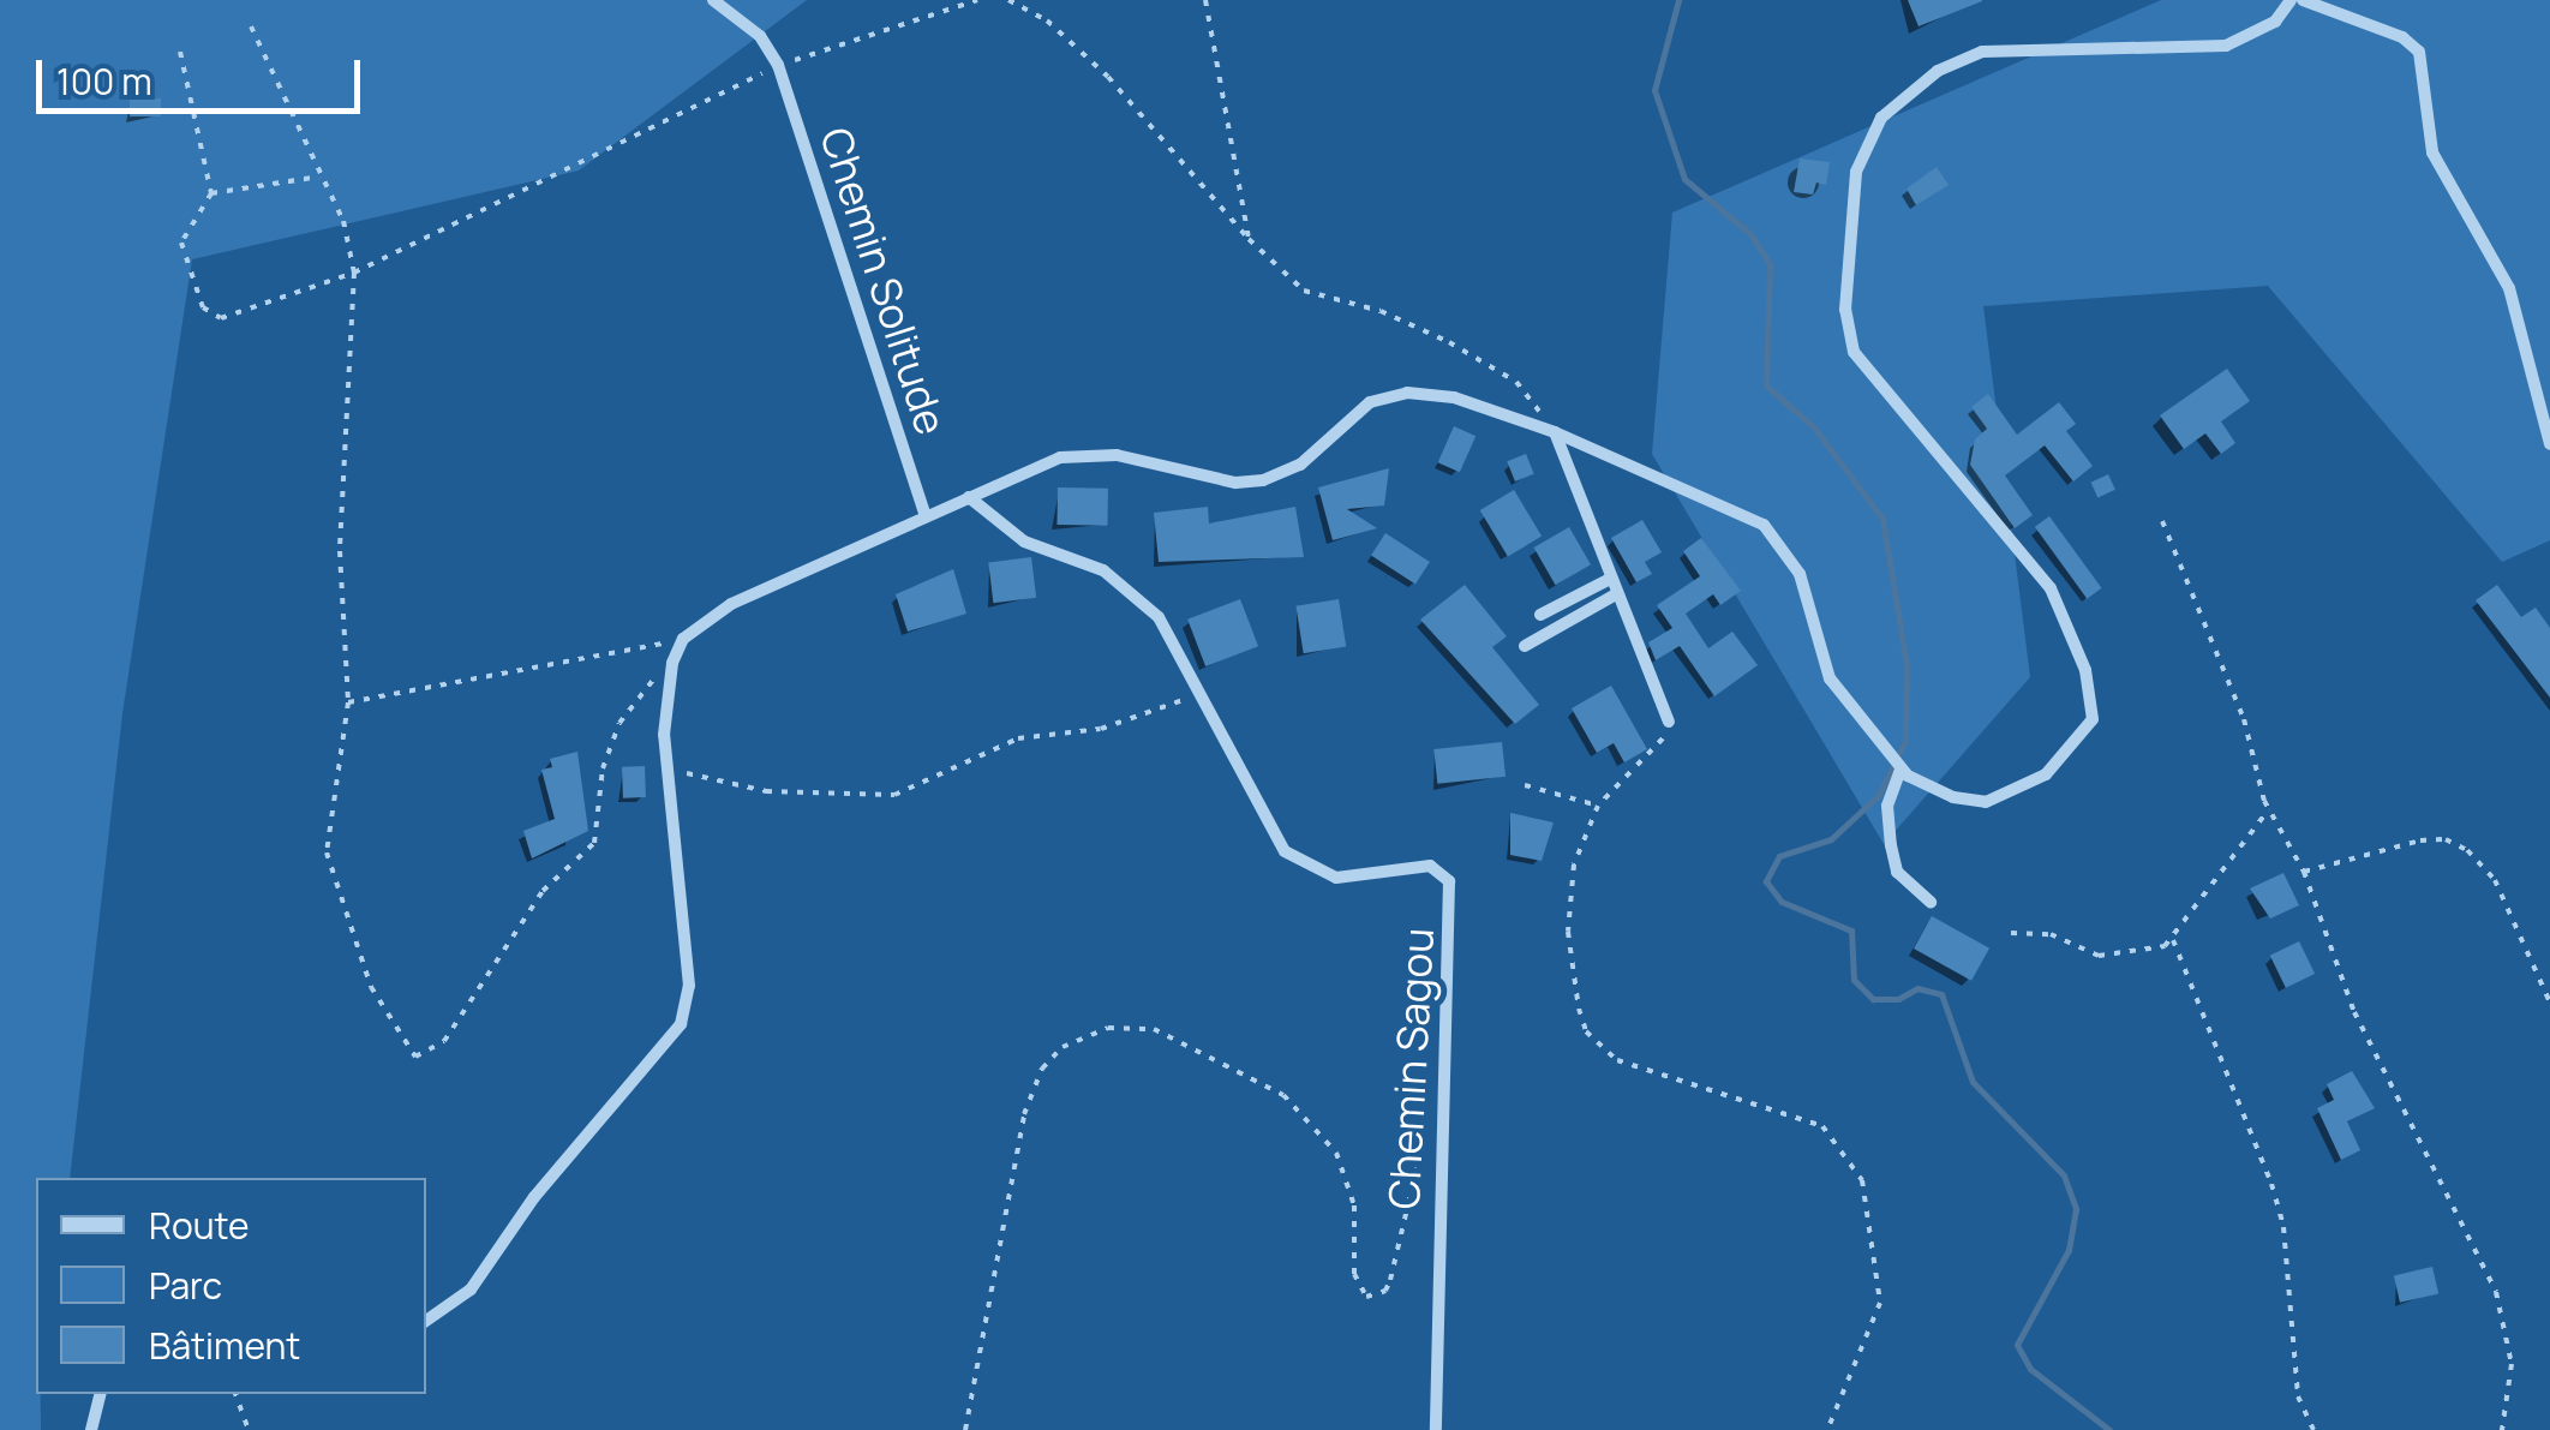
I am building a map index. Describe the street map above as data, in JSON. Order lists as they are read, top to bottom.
{
  "streets": {
    "street": ["Chemin Solitude", "Chemin Sagou"]
  },
  "legend": ["Route", "Parc", "Bâtiment"],
  "scale_bar": "100 m"
}
